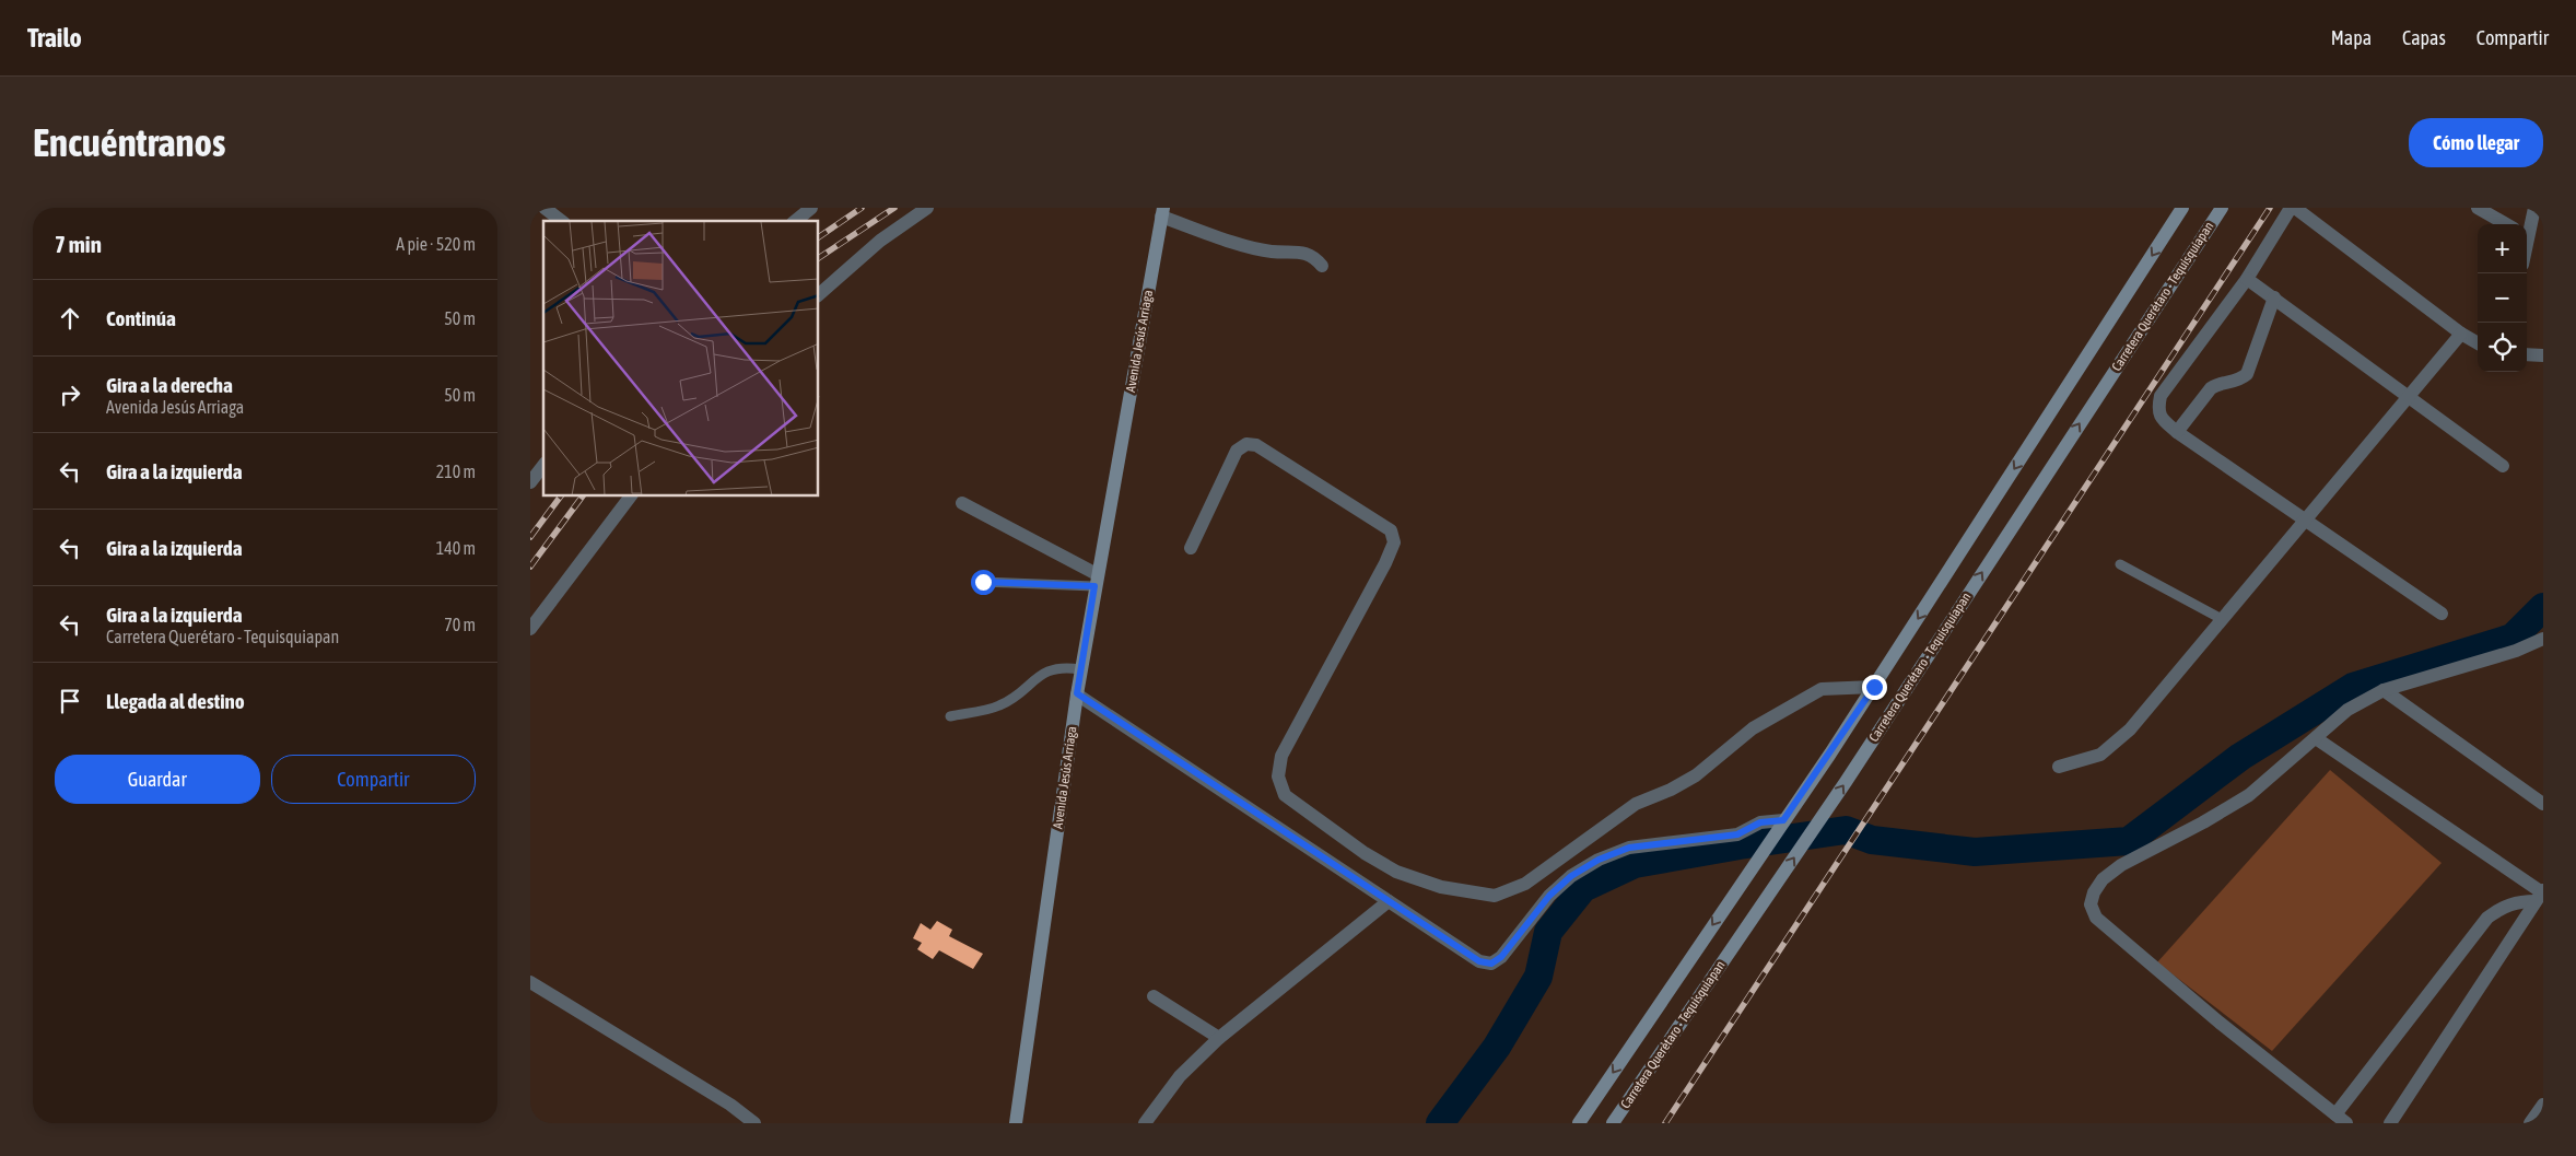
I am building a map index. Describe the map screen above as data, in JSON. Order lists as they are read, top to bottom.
{
  "streets": {
    "main road": ["Carretera Querétaro - Tequisquiapan", "Avenida Jesús Arriaga"]
  },
  "page": {
    "header": "Trailo",
    "nav": ["Mapa", "Capas", "Compartir"],
    "buttons": [
      "Cómo llegar",
      ["Guardar", "Compartir"]
    ],
    "title": "Encuéntranos",
    "heading": ["7 min", "A pie · 520 m"],
    "map_buttons": ["+", "−"],
    "list": [
      ["Continúa", "50 m"],
      ["Gira a la derecha", "Avenida Jesús Arriaga", "50 m"],
      ["Gira a la izquierda", "210 m"],
      ["Gira a la izquierda", "140 m"],
      ["Gira a la izquierda", "Carretera Querétaro - Tequisquiapan", "70 m"],
      "Llegada al destino"
    ]
  }
}
